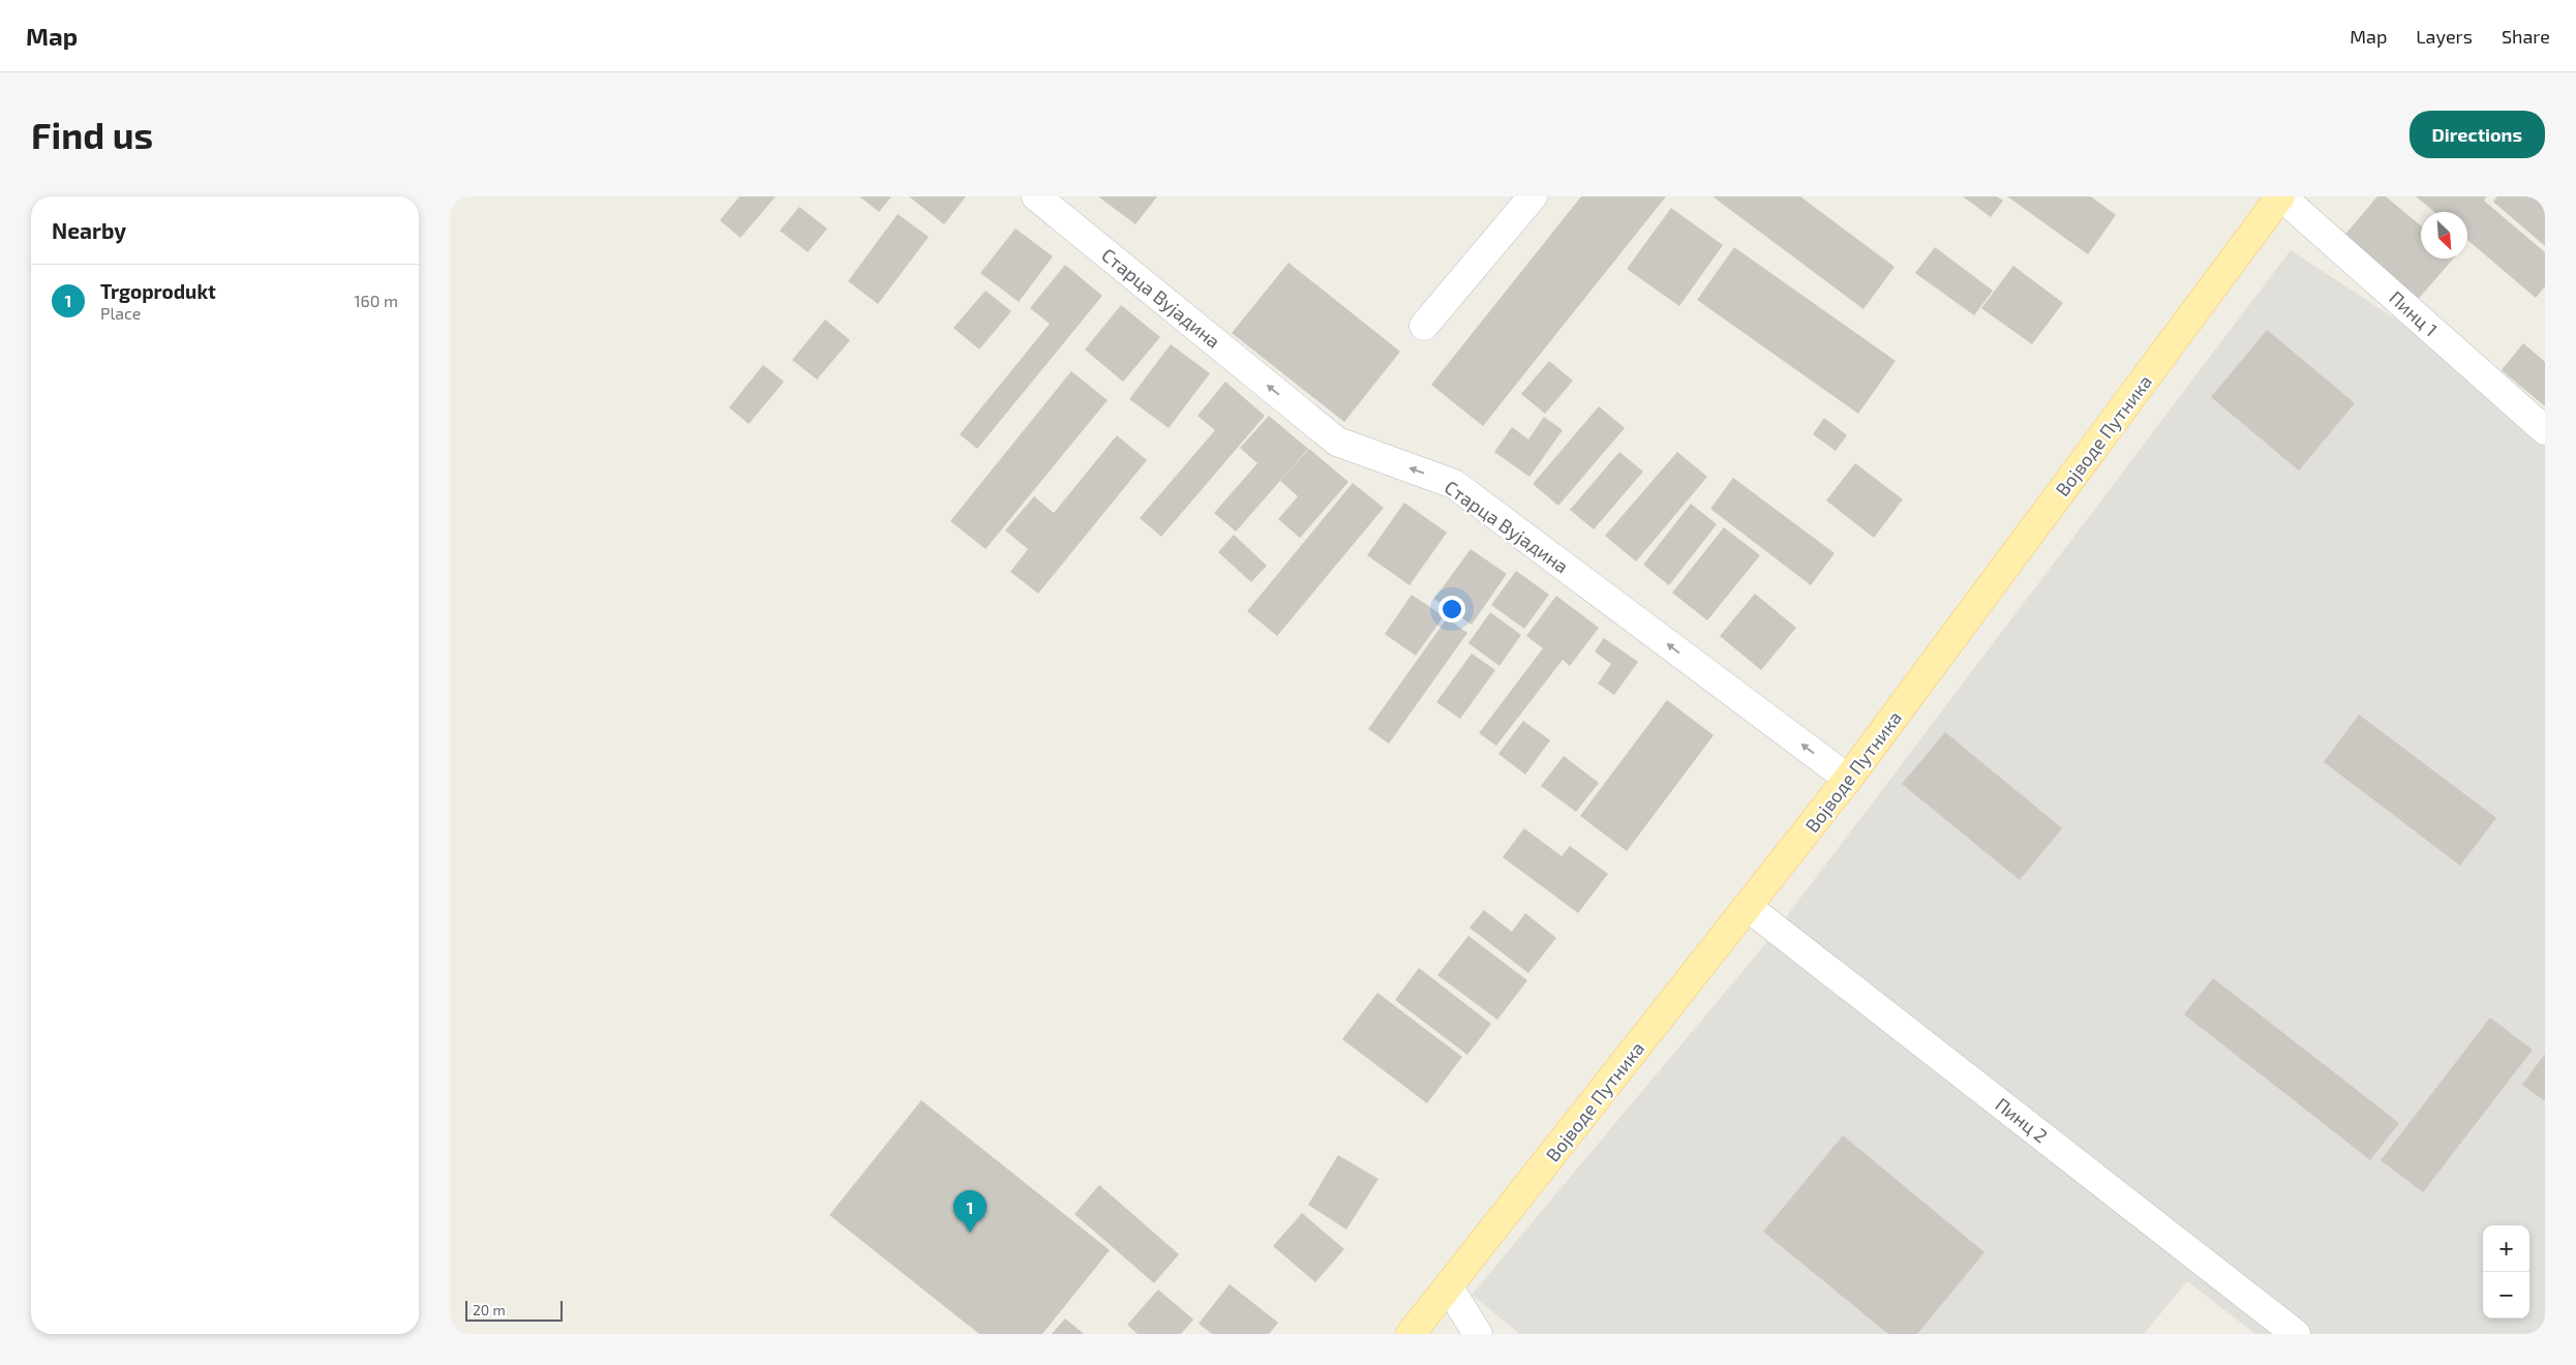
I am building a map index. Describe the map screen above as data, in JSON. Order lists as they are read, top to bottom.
{
  "streets": {
    "main road": ["Војводе Путника"],
    "street": ["Старца Вујадина", "Пинц 1", "Пинц 2"]
  },
  "crossings": [
    ["Старца Вујадина", "Војводе Путника"],
    ["Пинц 1", "Војводе Путника"],
    ["Војводе Путника", "Пинц 2"]
  ],
  "one_way": ["Старца Вујадина"],
  "scale_bar": "20 m",
  "north": "bottom right",
  "page": {
    "header": "Map",
    "nav": ["Map", "Layers", "Share"],
    "buttons": "Directions",
    "title": "Find us",
    "heading": "Nearby",
    "list": [
      {
        "mark": "1",
        "name": "Trgoprodukt",
        "note": "Place",
        "value": "160 m"
      }
    ],
    "pins": "1",
    "map_buttons": ["+", "−"],
    "scale": "20 m"
  }
}
